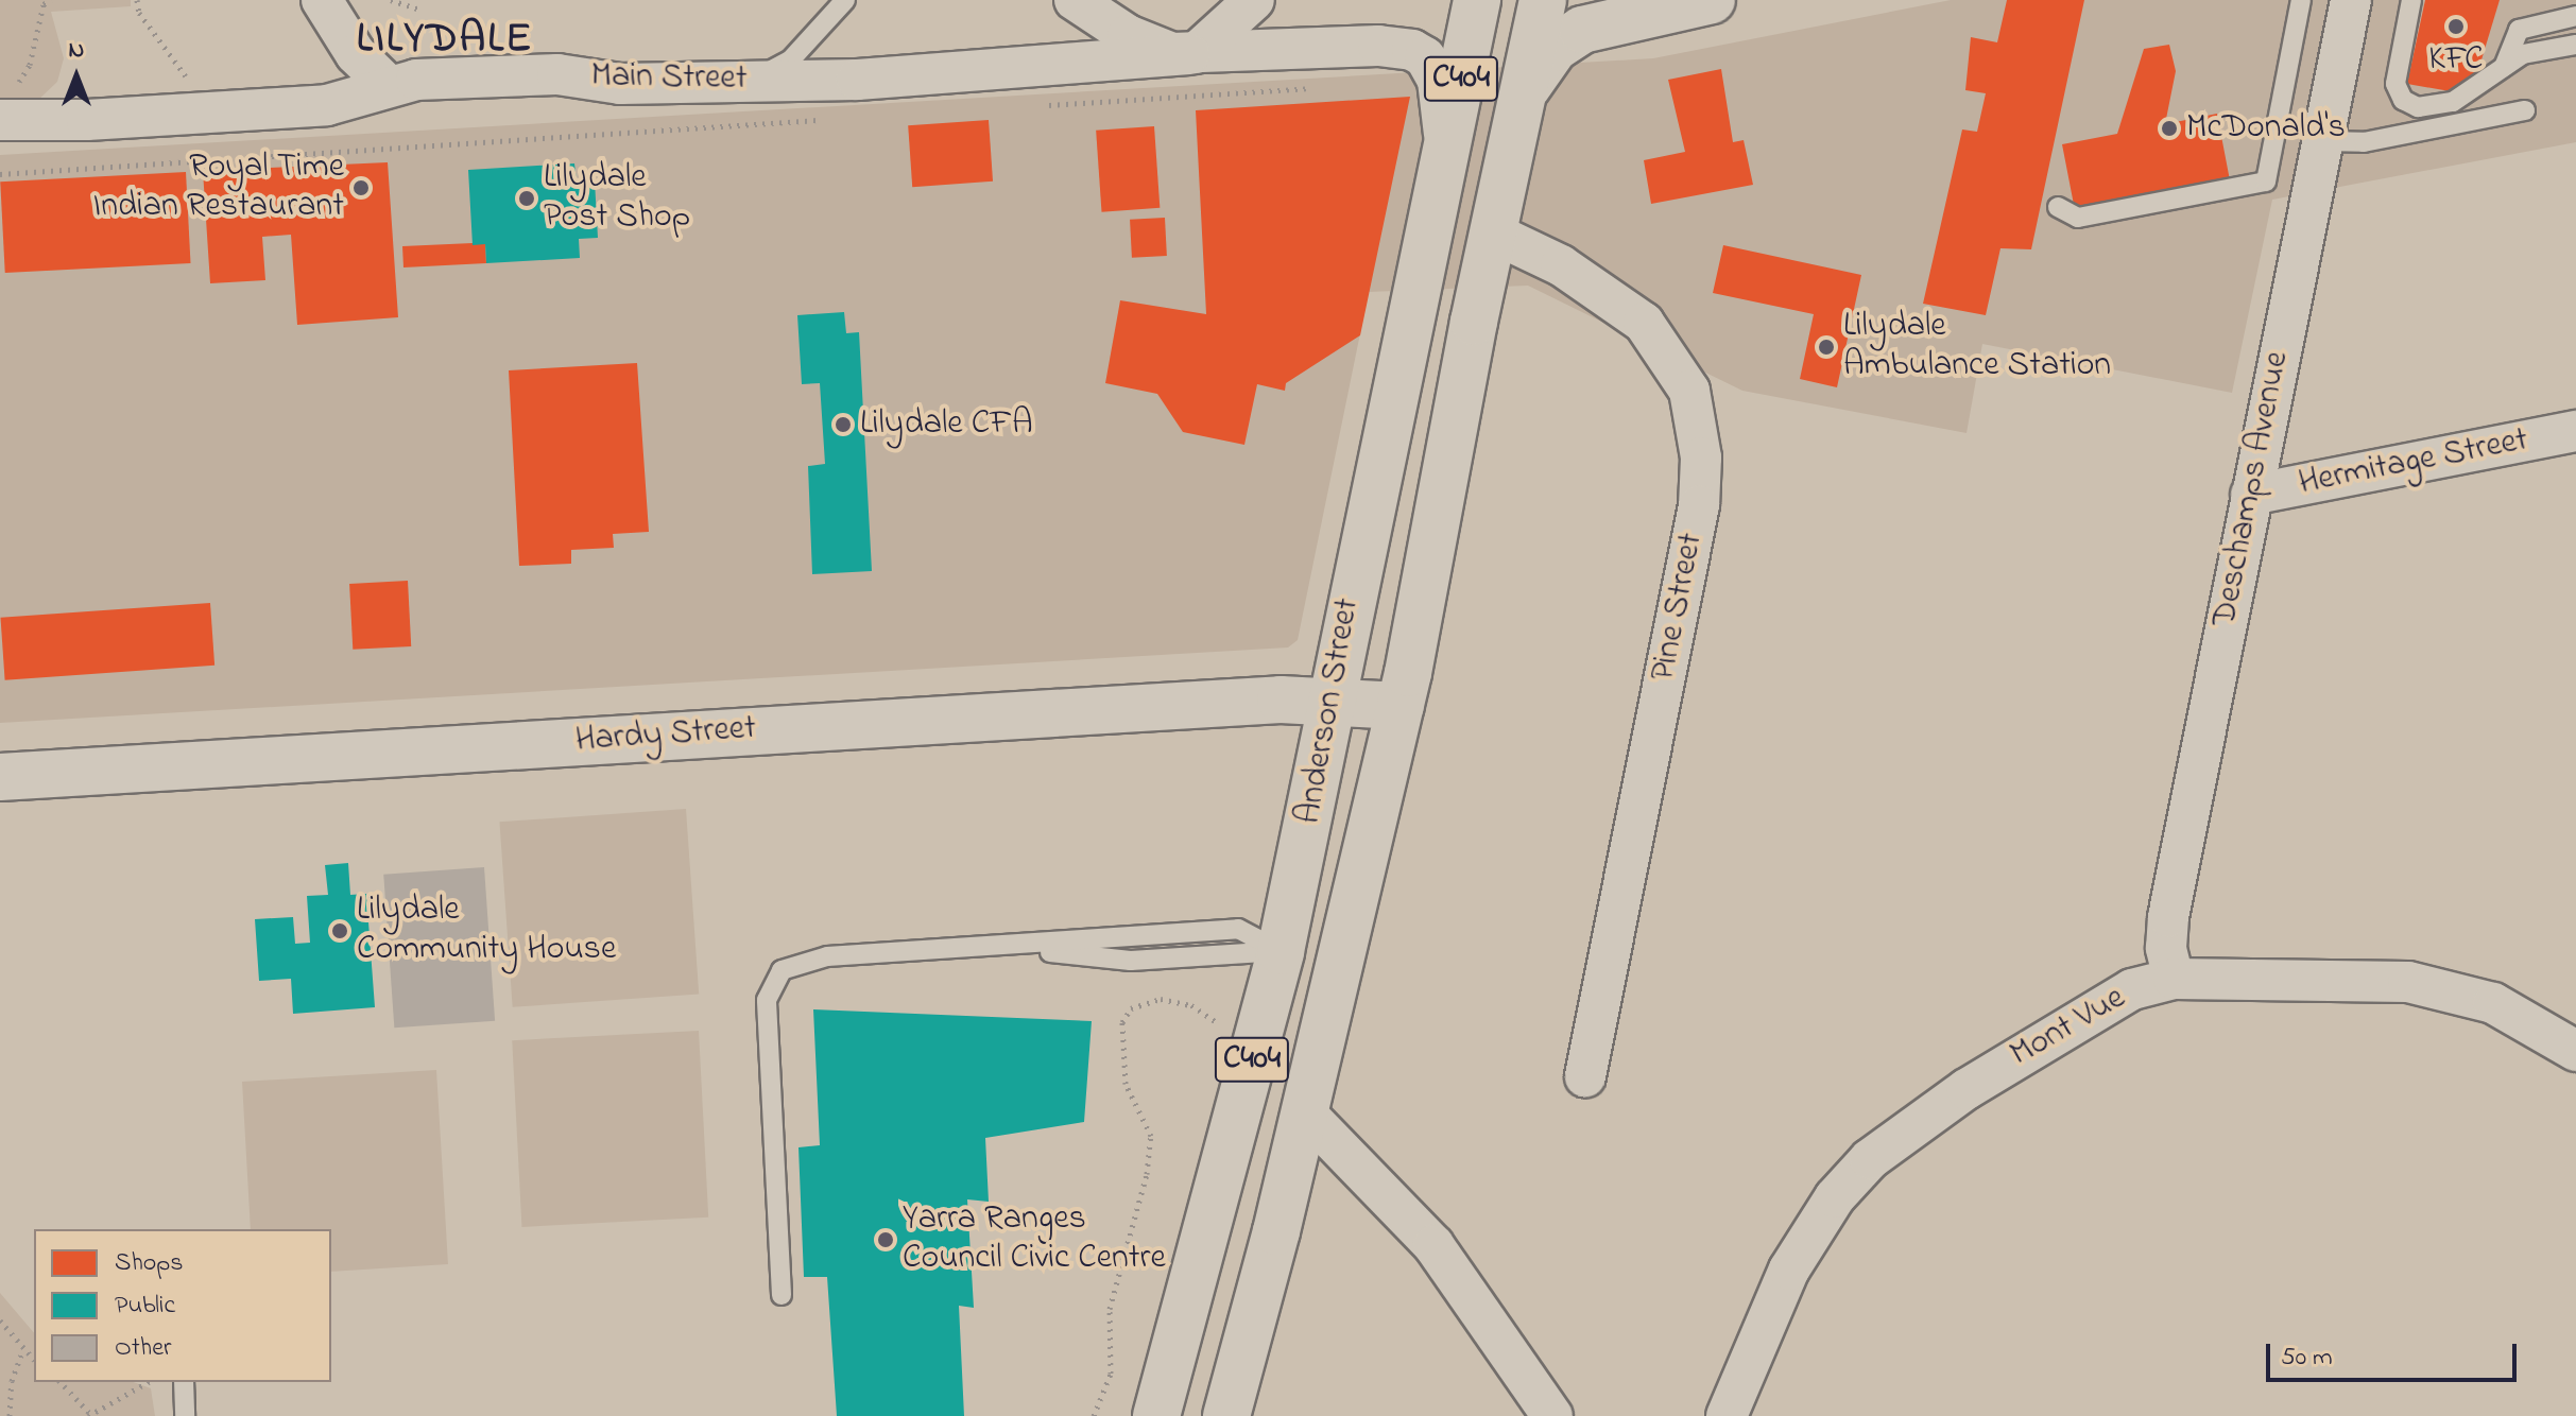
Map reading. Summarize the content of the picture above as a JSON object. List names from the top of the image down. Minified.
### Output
{"streets":{"main road":["C404","Anderson Street","Hardy Street"],"street":["Main Street","Hermitage Street","Deschamps Avenue","Pine Street","Mont Vue"]},"crossings":[["Main Street","Anderson Street"],["Hermitage Street","Deschamps Avenue"],["Deschamps Avenue","Mont Vue"],["Pine Street","Anderson Street"],["Anderson Street","Hardy Street"]],"districts":["LILYDALE"],"places":["KFC","McDonald's","Royal Time Indian Restaurant","Lilydale Post Shop","Lilydale Ambulance Station","Lilydale CFA","Lilydale Community House","Yarra Ranges Council Civic Centre"],"legend":["Shops","Public","Other"],"scale_bar":"50 m","north":"top"}
